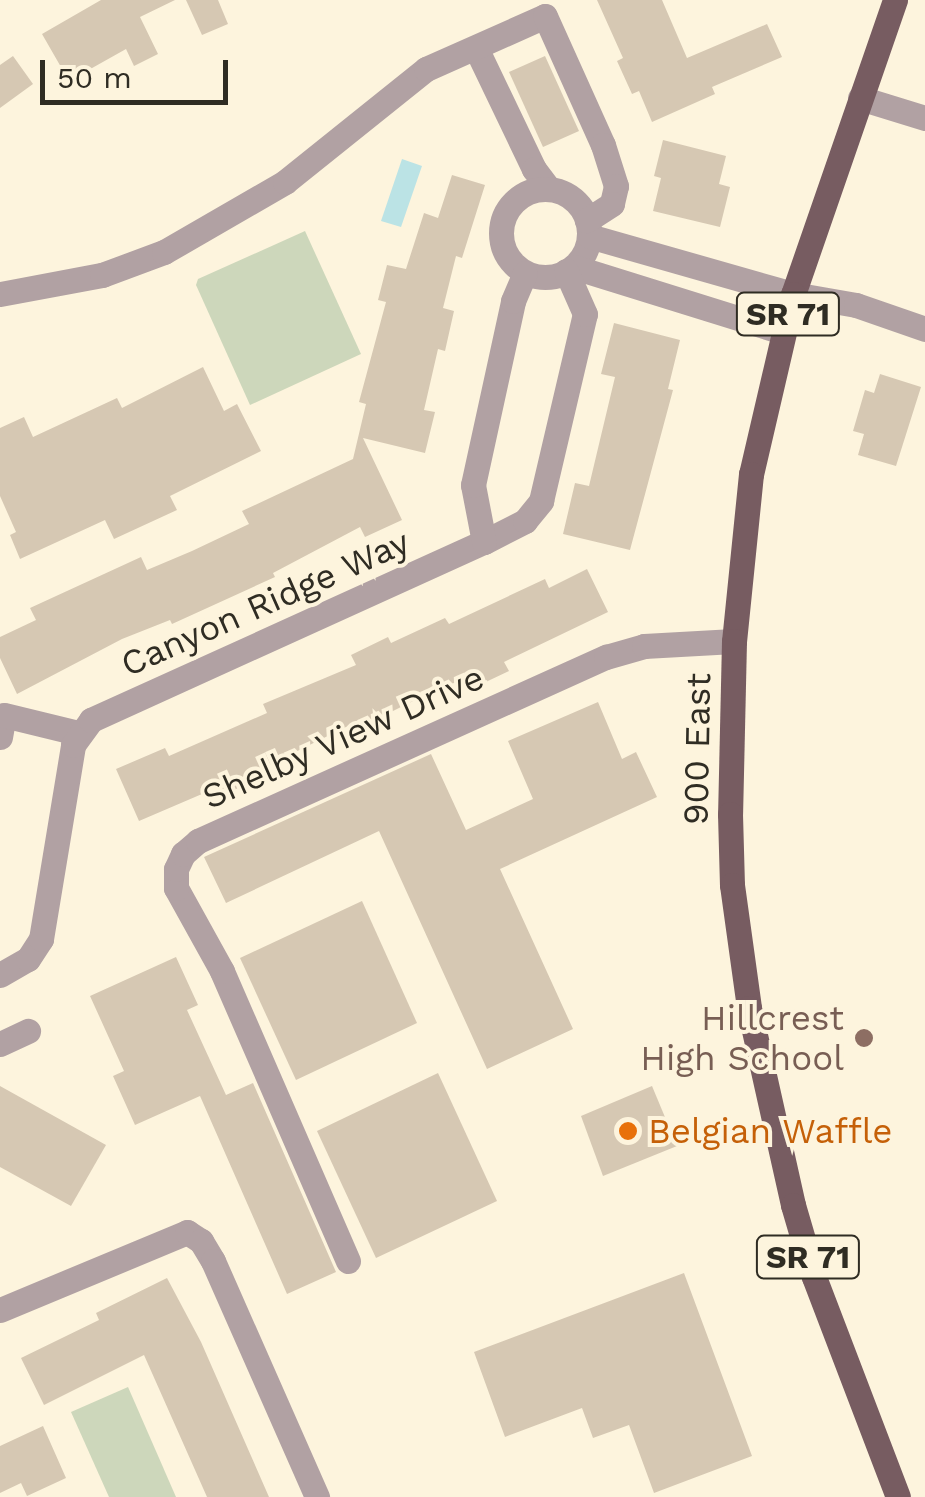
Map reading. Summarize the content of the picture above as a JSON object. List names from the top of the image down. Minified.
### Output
{"streets":{"main road":["SR 71","900 East"],"street":["Canyon Ridge Way","Shelby View Drive"]},"crossings":[["Shelby View Drive","900 East"]],"places":["Hillcrest High School","Belgian Waffle"],"scale_bar":"50 m"}
